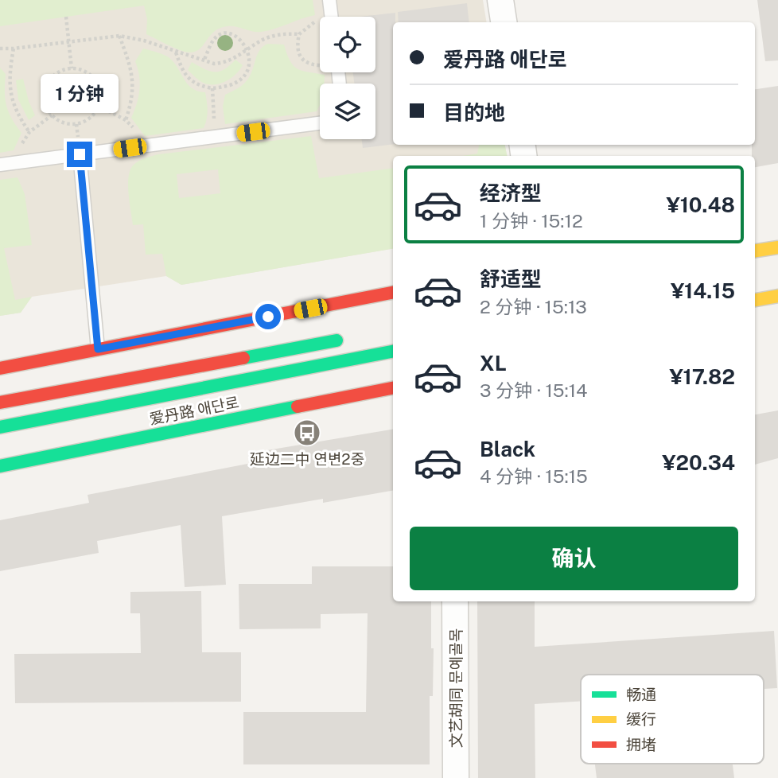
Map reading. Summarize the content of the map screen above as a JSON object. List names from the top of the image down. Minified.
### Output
{"streets":{"main road":["爱丹路 애단로"],"street":["文艺胡同 문예골목"]},"places":{"bus stop":["延边二中 연변2중"]},"legend":["畅通","缓行","拥堵"],"page":{"banner":["爱丹路 애단로","目的地"],"bubble":"1 分钟","list":[{"name":"经济型","note":"1 分钟 · 15:12","value":"¥10.48"},{"name":"舒适型","note":"2 分钟 · 15:13","value":"¥14.15"},{"name":"XL","note":"3 分钟 · 15:14","value":"¥17.82"},{"name":"Black","note":"4 分钟 · 15:15","value":"¥20.34"}],"buttons":"确认"}}
